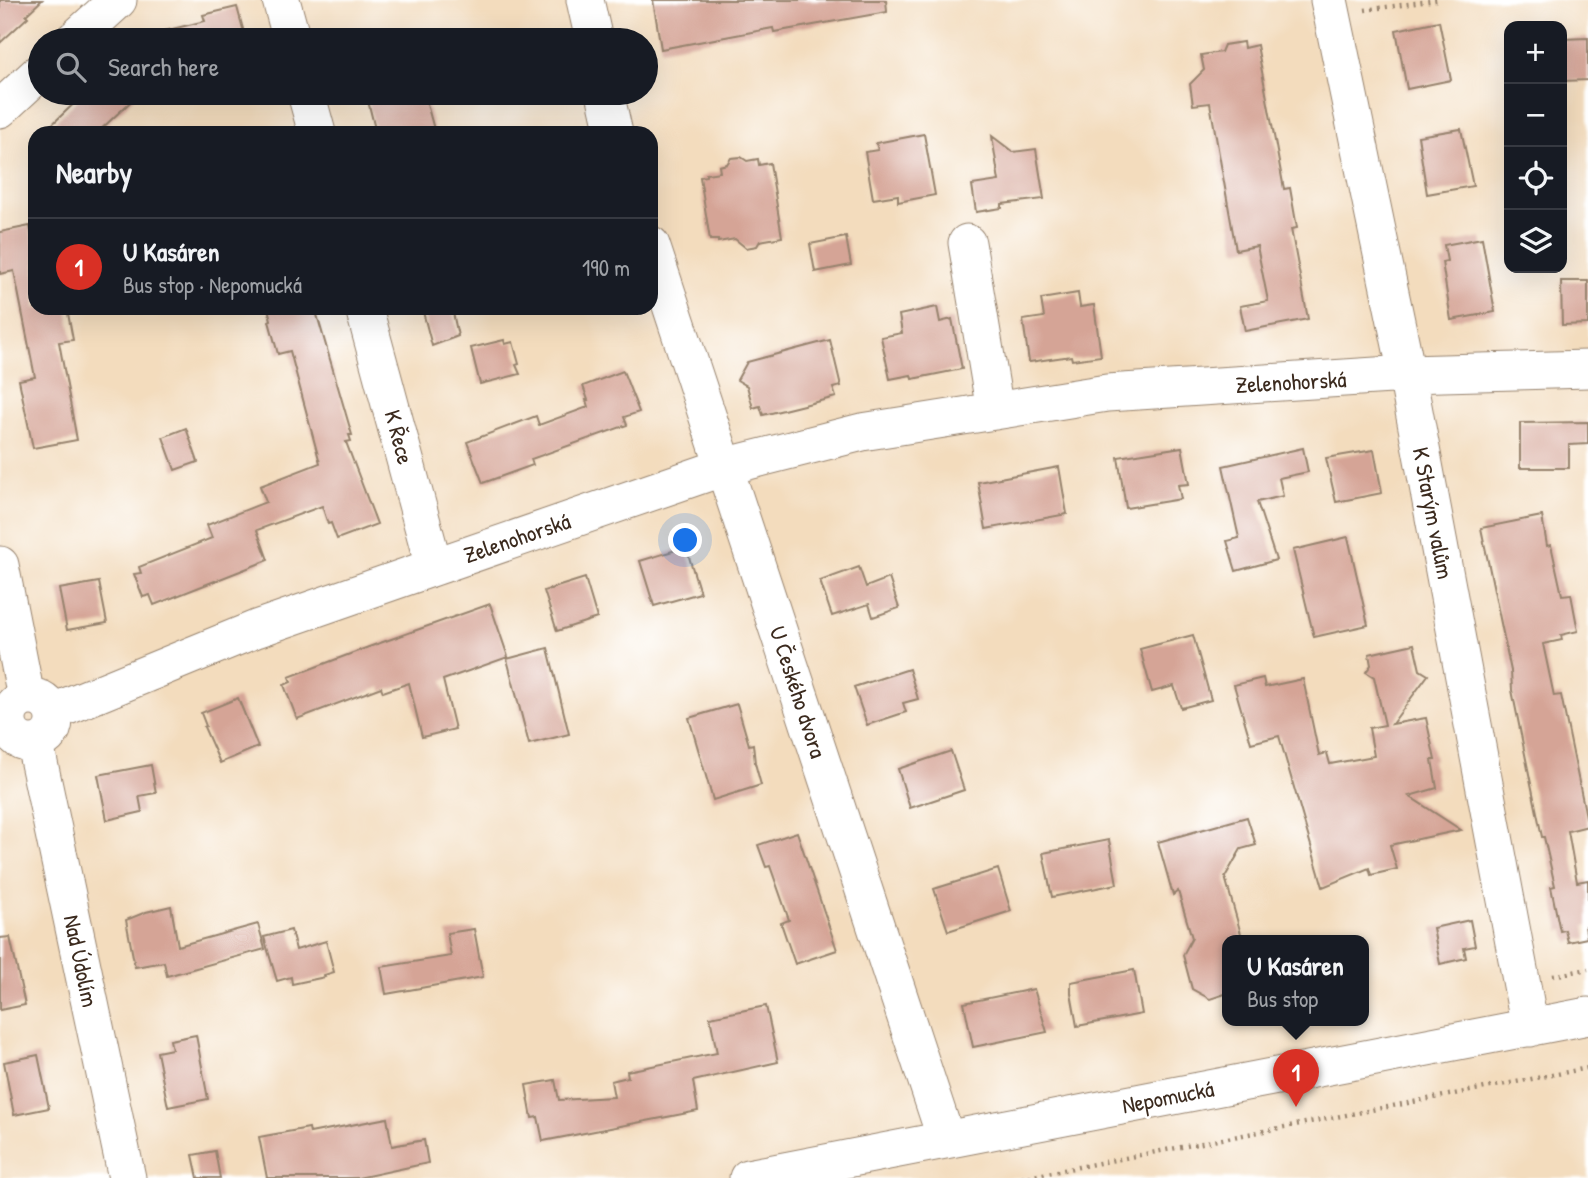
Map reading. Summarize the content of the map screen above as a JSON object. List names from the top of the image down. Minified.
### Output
{"streets":{"street":["Zelenohorská","K Řece","K Starým valům","U Českého dvora","Nad Údolím","Nepomucká"]},"crossings":[["Zelenohorská","K Řece"],["Zelenohorská","K Starým valům"],["Zelenohorská","U Českého dvora"],["K Starým valům","Nepomucká"],["U Českého dvora","Nepomucká"]],"page":{"map_buttons":["+","−"],"search":"Search here","heading":"Nearby","list":[{"mark":"1","name":"U Kasáren","note":"Bus stop · Nepomucká","value":"190 m"}],"popup":["U Kasáren","Bus stop"],"pins":"1"}}
